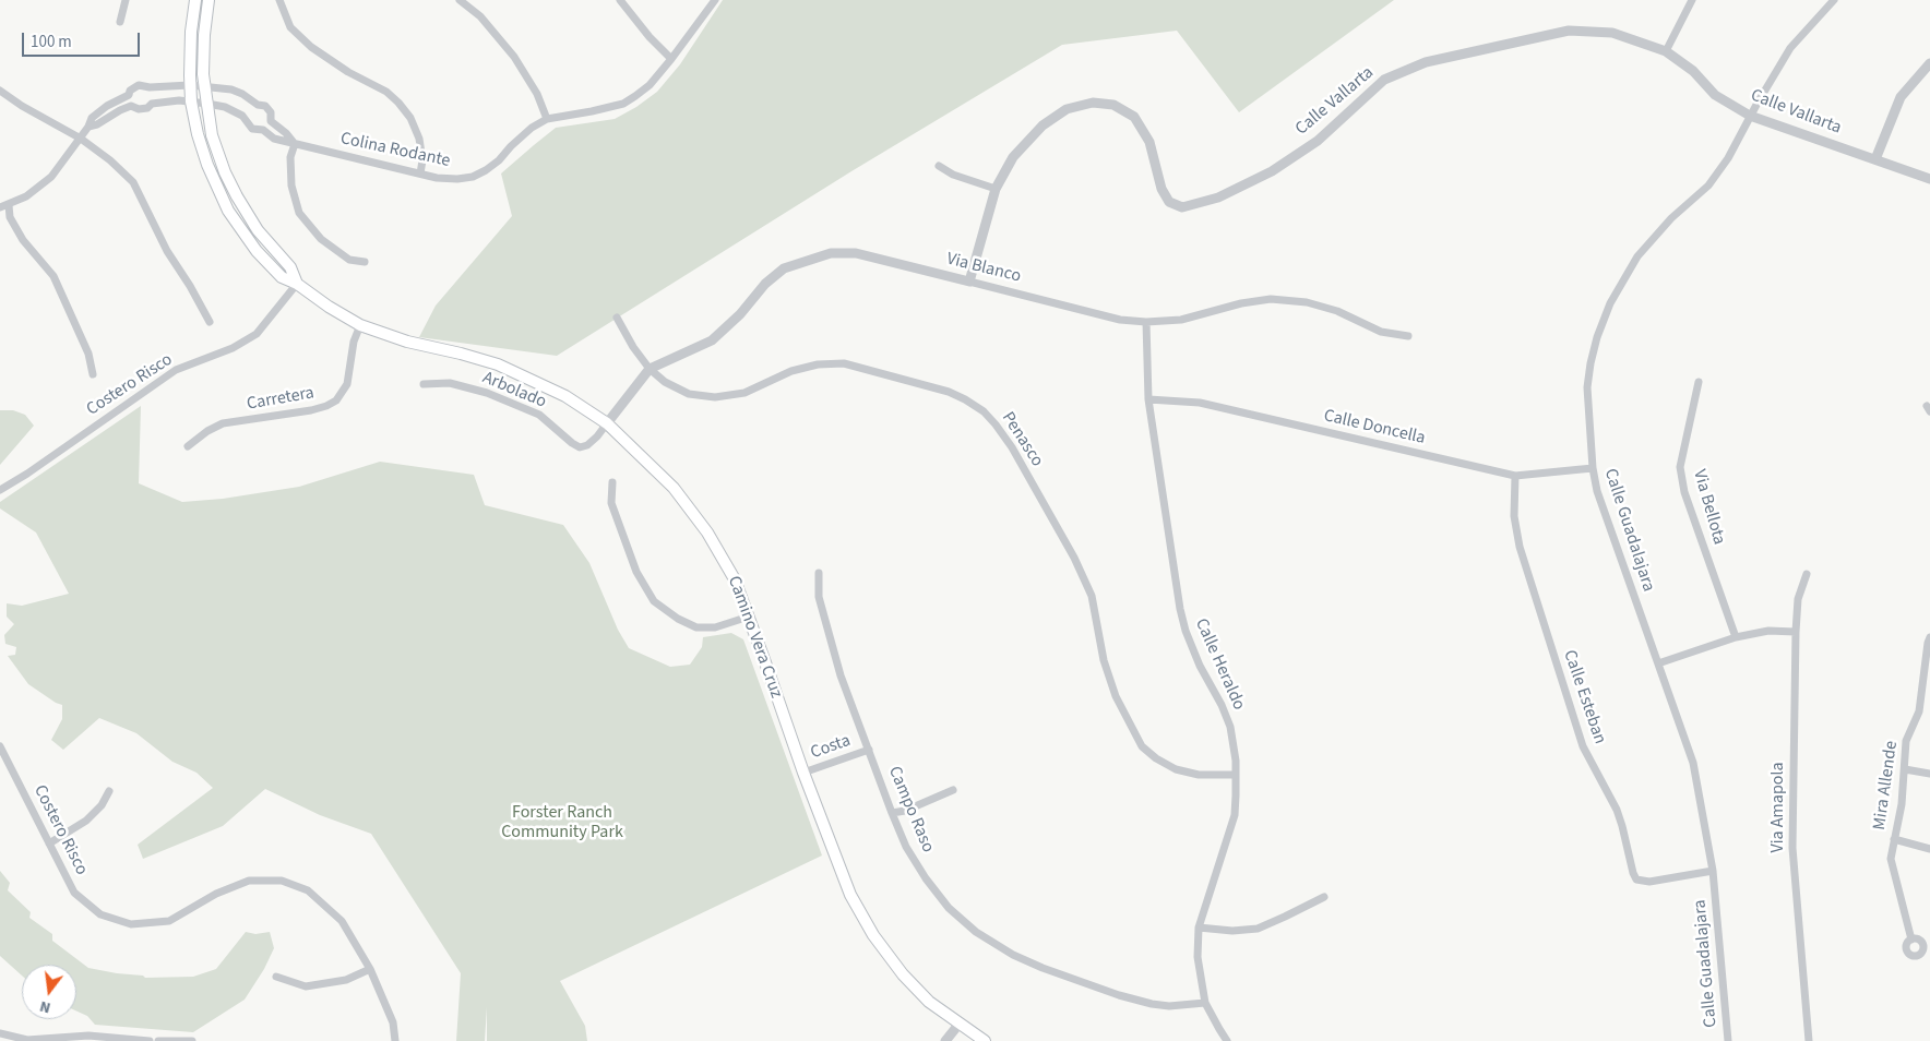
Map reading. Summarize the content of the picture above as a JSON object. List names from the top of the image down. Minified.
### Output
{"streets":{"main road":["Camino Vera Cruz"],"street":["Calle Vallarta","Colina Rodante","Via Blanco","Costero Risco","Arbolado","Carretera","Calle Doncella","Penasco","Via Bellota","Calle Guadalajara","Calle Heraldo","Calle Esteban","Costa","Mira Allende","Via Amapola","Campo Raso"]},"crossings":[["Calle Vallarta","Via Blanco"],["Calle Vallarta","Calle Guadalajara"],["Colina Rodante","Camino Vera Cruz"],["Via Blanco","Arbolado"],["Via Blanco","Penasco"],["Via Blanco","Camino Vera Cruz"],["Via Blanco","Calle Heraldo"],["Costero Risco","Camino Vera Cruz"],["Arbolado","Camino Vera Cruz"],["Carretera","Camino Vera Cruz"],["Calle Doncella","Calle Guadalajara"],["Calle Doncella","Calle Heraldo"],["Calle Doncella","Calle Esteban"],["Penasco","Calle Heraldo"],["Calle Guadalajara","Calle Esteban"],["Camino Vera Cruz","Costa"],["Calle Heraldo","Campo Raso"],["Costa","Campo Raso"]],"parks":["Forster Ranch Community Park"],"scale_bar":"100 m","north":"bottom"}
